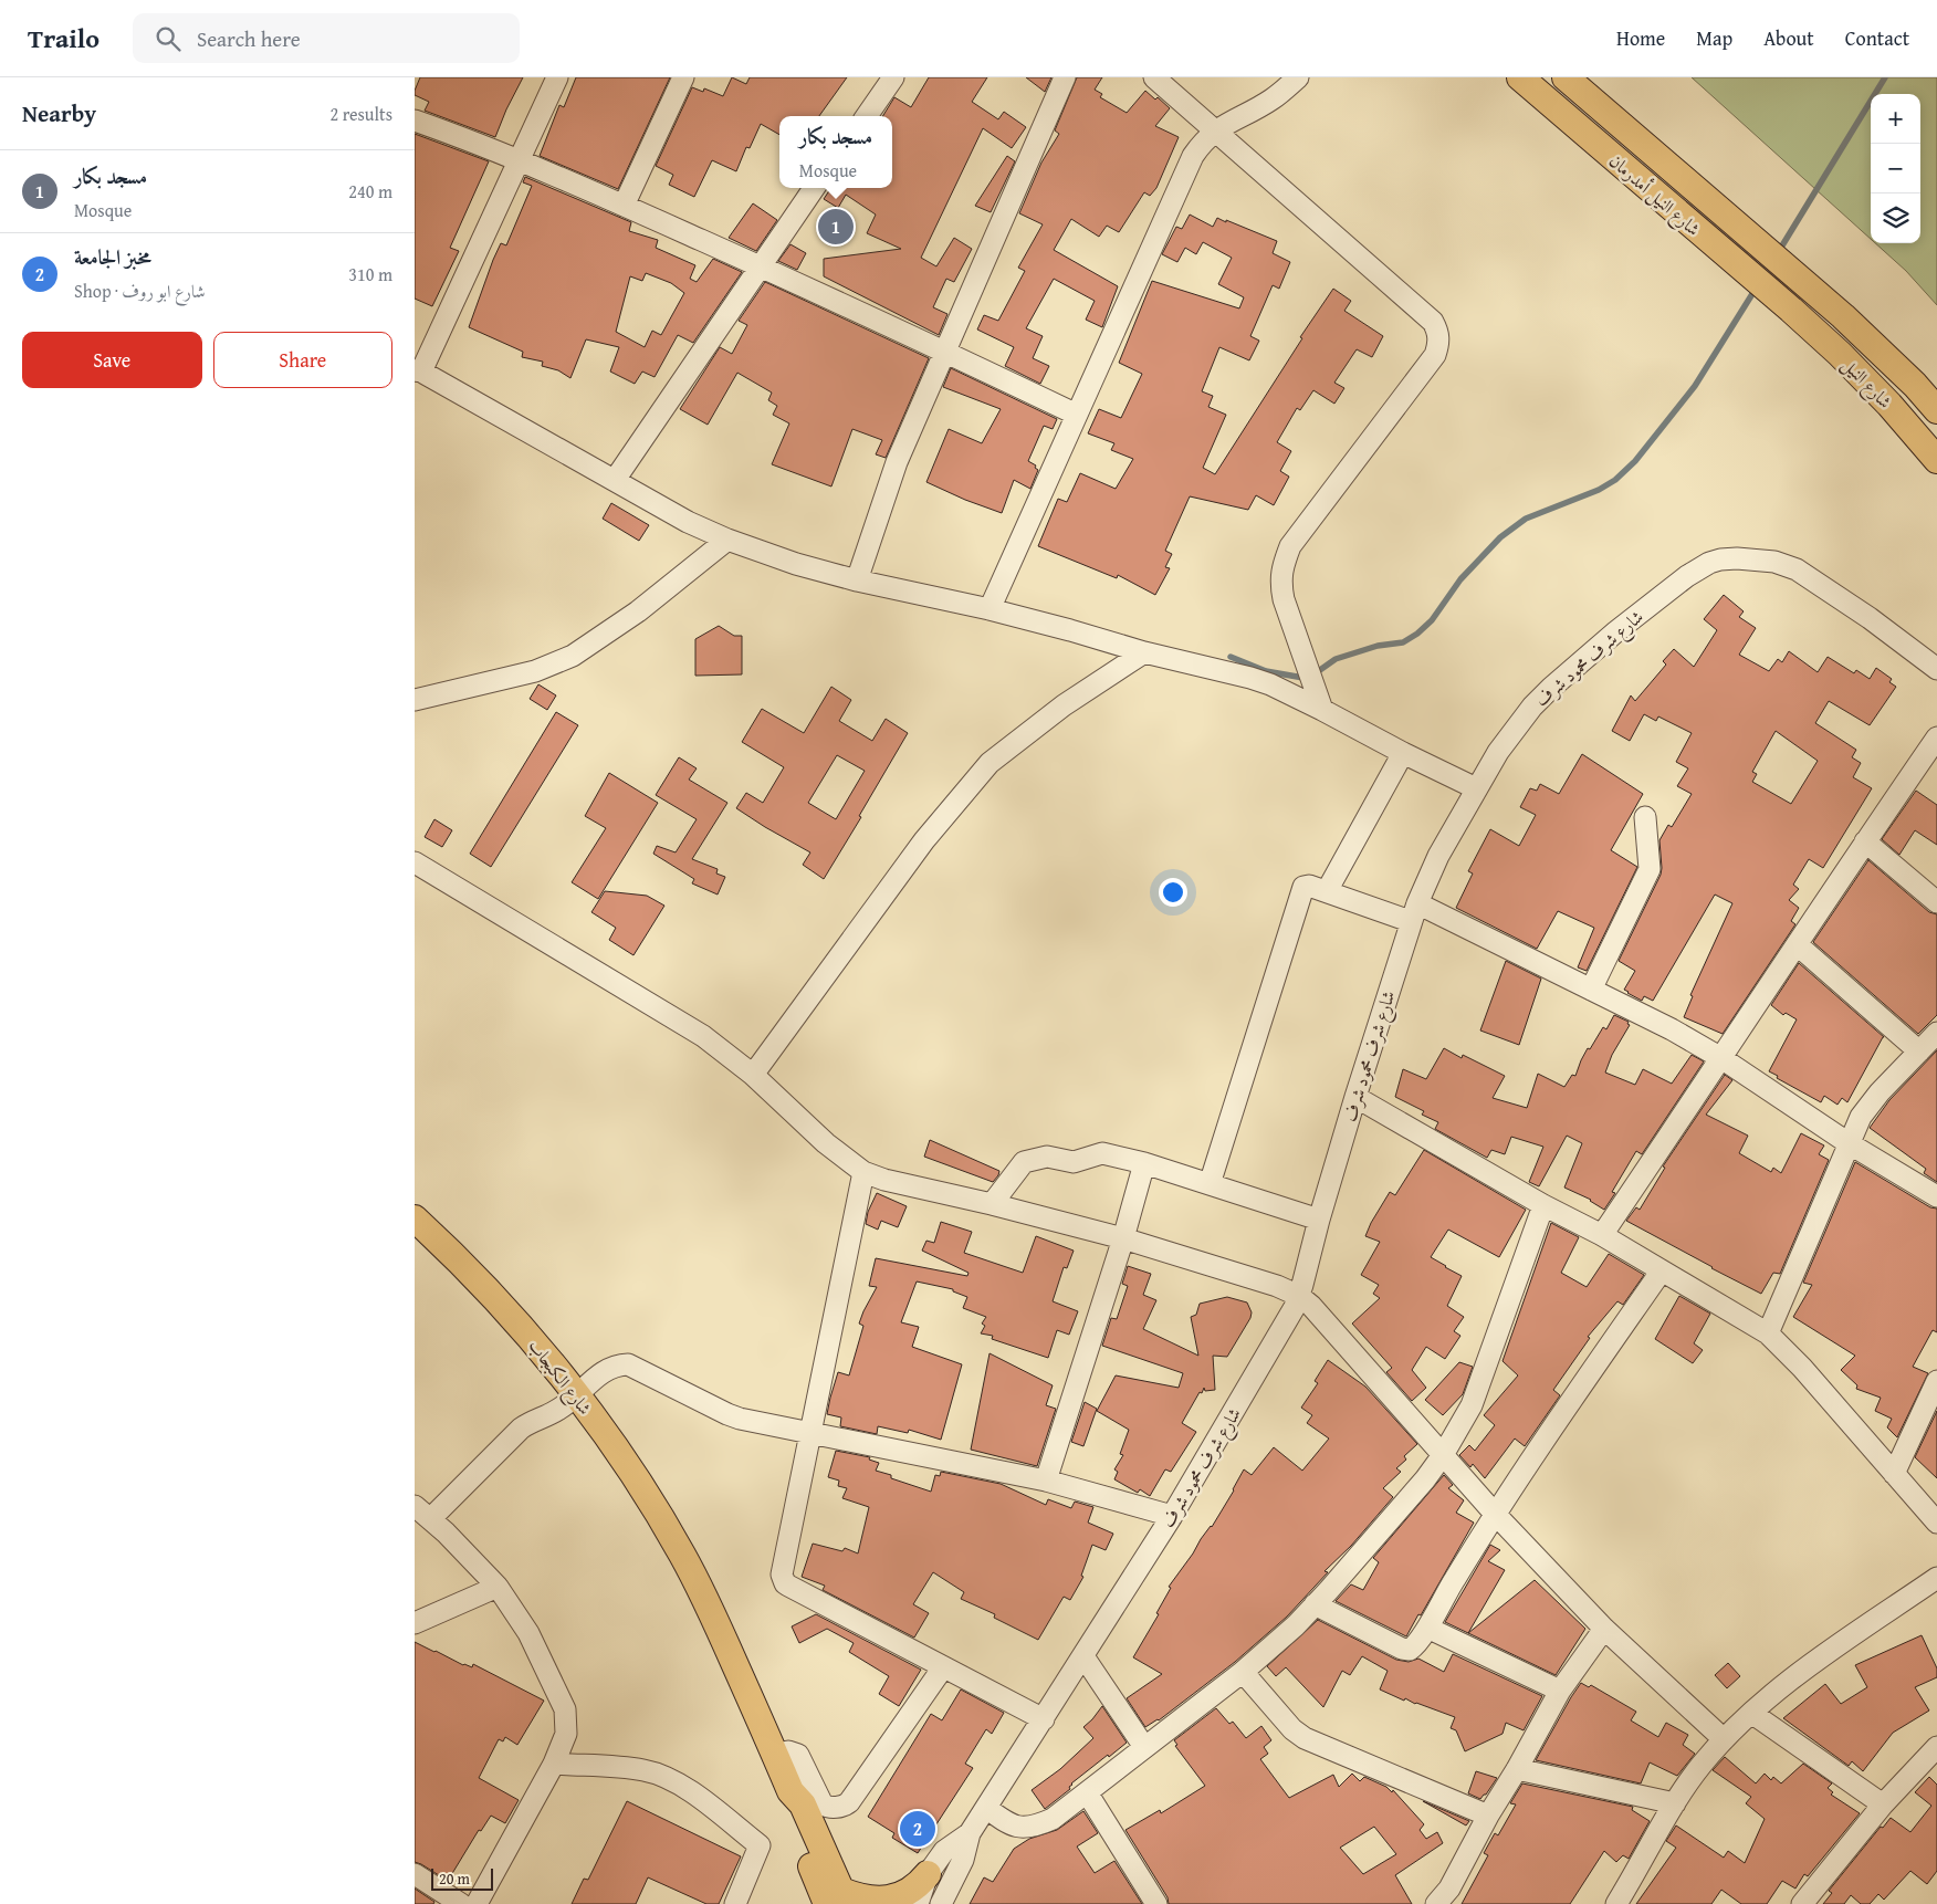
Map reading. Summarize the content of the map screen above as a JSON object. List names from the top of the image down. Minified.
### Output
{"streets":{"main road":["شارع النيل أمدرمان","شارع النيل","شارع الكبجاب"],"street":["شارع شرف محمود شرف"]},"crossings":[["شارع النيل أمدرمان","شارع النيل"]],"scale_bar":"20 m","page":{"header":"Trailo","search":"Search here","nav":["Home","Map","About","Contact"],"heading":["Nearby","2 results"],"map_buttons":["+","−"],"popup":["مسجد بكار","Mosque"],"list":[{"mark":"1","name":"مسجد بكار","note":"Mosque","value":"240 m"},{"mark":"2","name":"مخبز الجامعة","note":"Shop · شارع ابو روف","value":"310 m"}],"pins":["1","2"],"buttons":["Save","Share"],"scale":"20 m"}}
